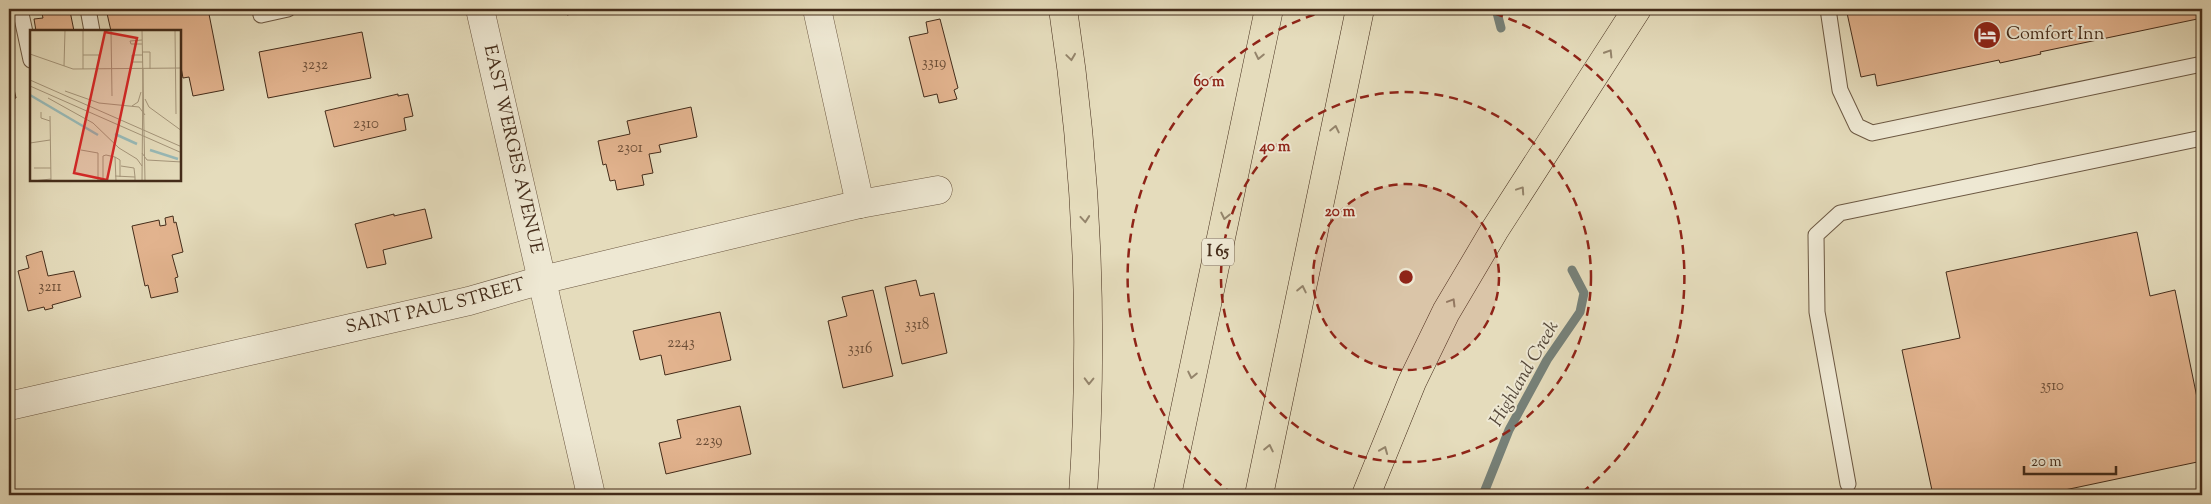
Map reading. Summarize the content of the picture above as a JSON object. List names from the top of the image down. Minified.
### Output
{"streets":{"highway":["I 65"],"street":["EAST WERGES AVENUE","SAINT PAUL STREET"]},"crossings":[["EAST WERGES AVENUE","SAINT PAUL STREET"]],"water":["Highland Creek"],"places":{"hotel":["Comfort Inn"]},"house_numbers":["3319","3232","2310","2301","3211","3318","2243","3316","3510","2239"],"scale_bar":"20 m","rings":["60 m","40 m","20 m"]}
